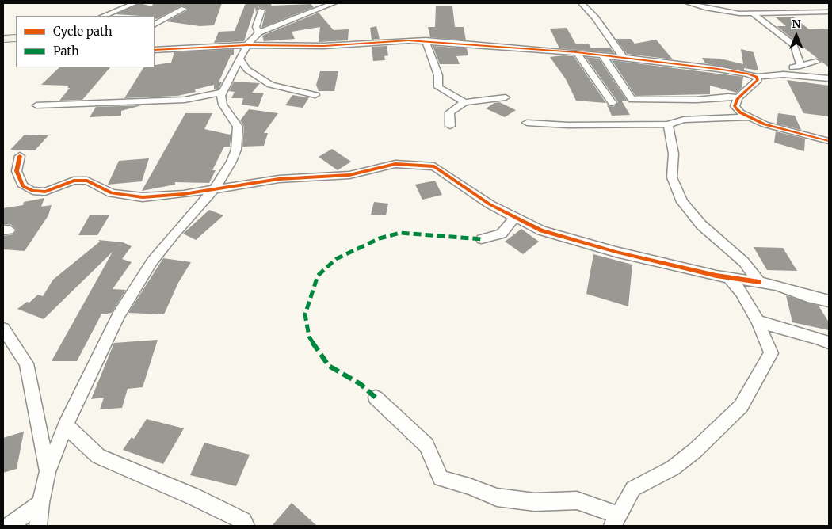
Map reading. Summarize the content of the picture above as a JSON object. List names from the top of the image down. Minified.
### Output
{"legend":["Cycle path","Path"],"north":"top"}
